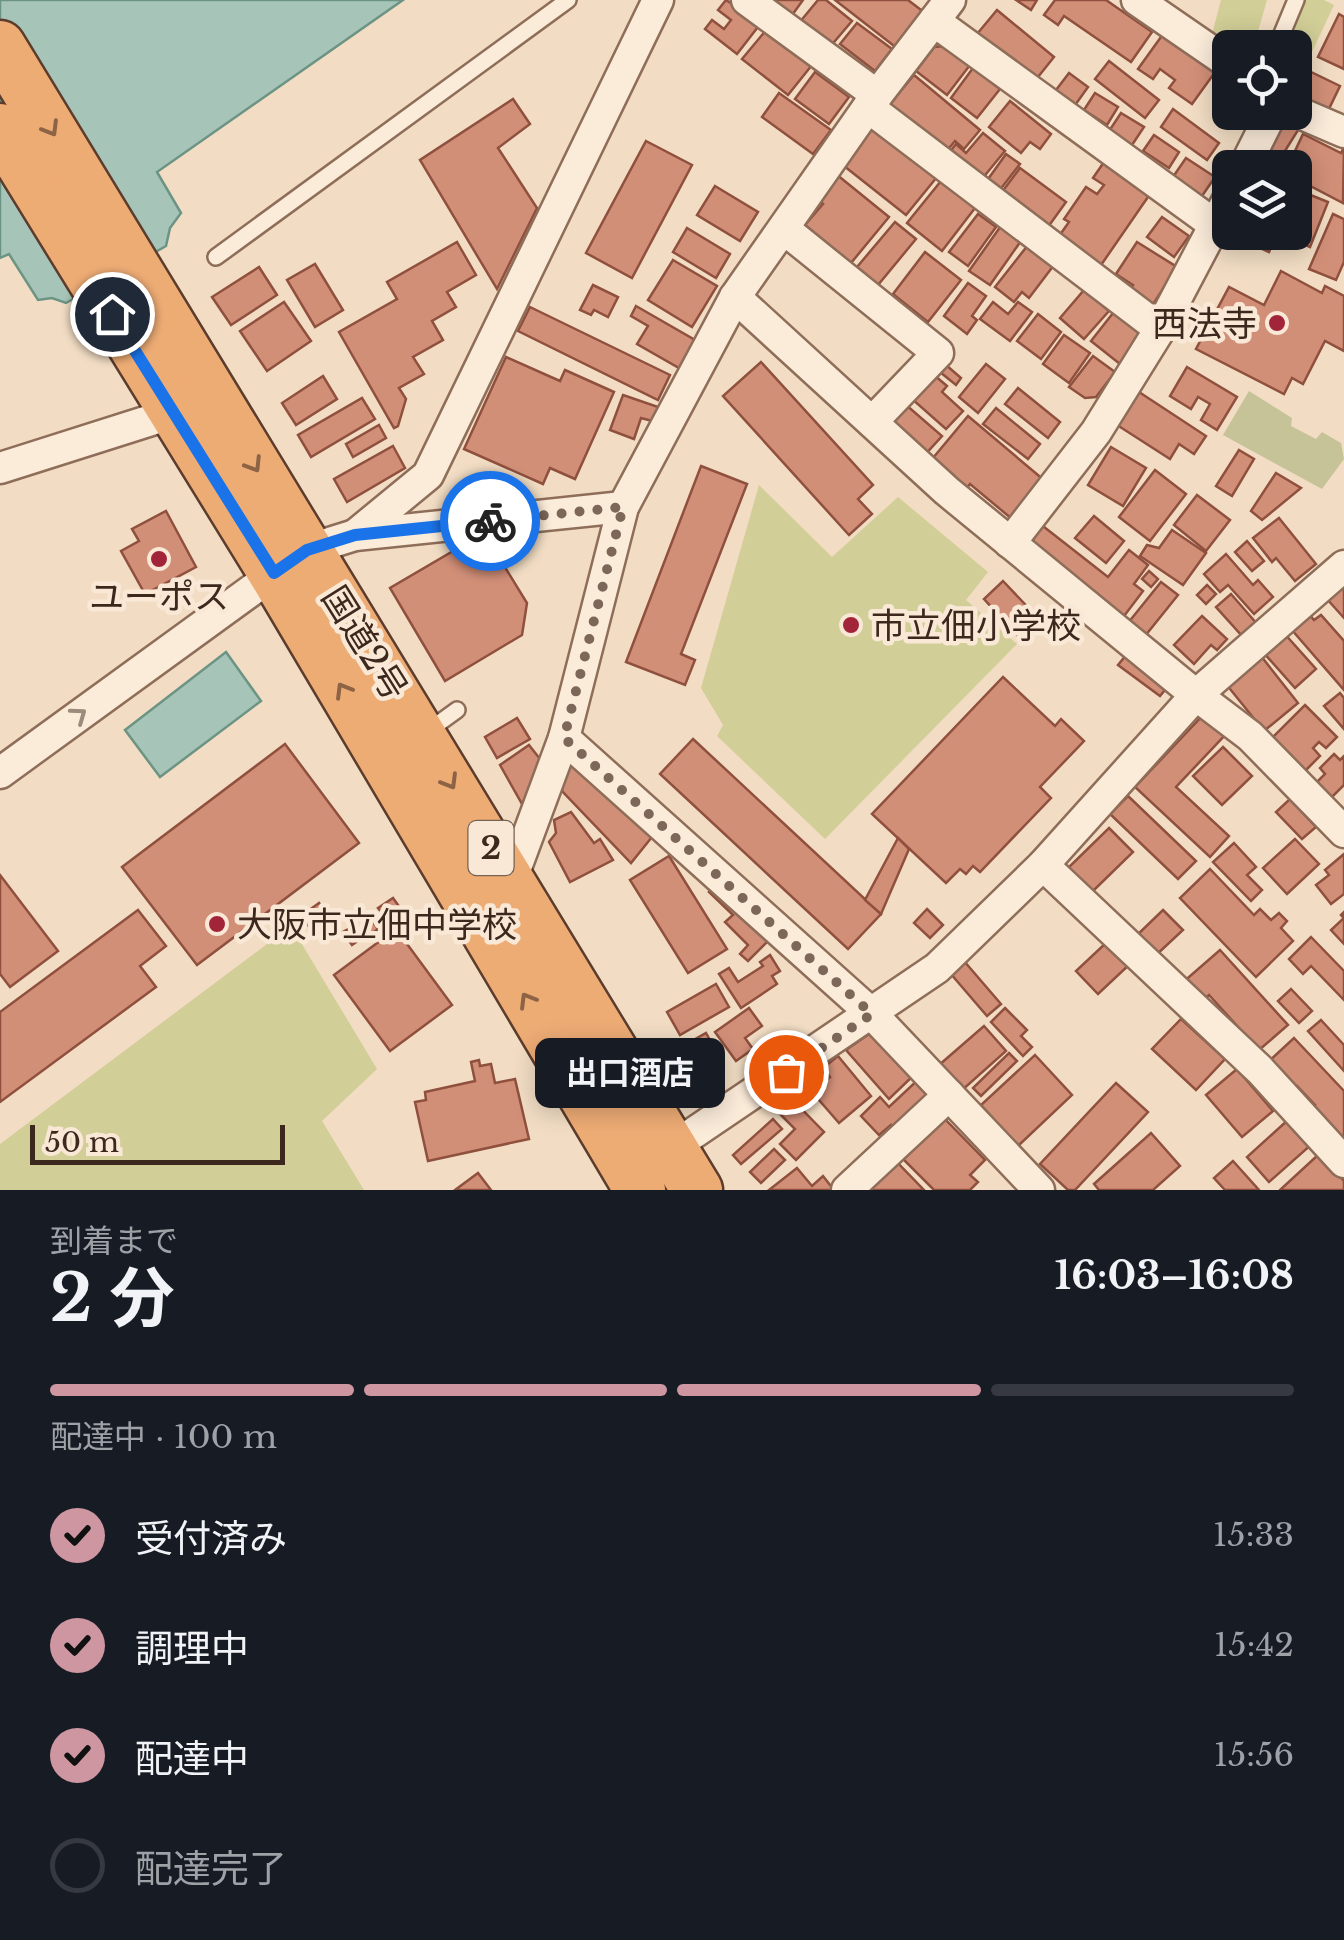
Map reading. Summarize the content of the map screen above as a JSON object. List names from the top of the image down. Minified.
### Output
{"streets":{"highway":["国道2号","2"]},"places":["西法寺","ユーポス","市立佃小学校","大阪市立佃中学校","出口酒店"],"scale_bar":"50 m","page":{"bubble":"出口酒店","scale":"50 m","heading":["2 分","到着まで","16:03–16:08"],"bar":"配達中 · 100 m","list":[["受付済み","15:33"],["調理中","15:42"],["配達中","15:56"],"配達完了"]}}
